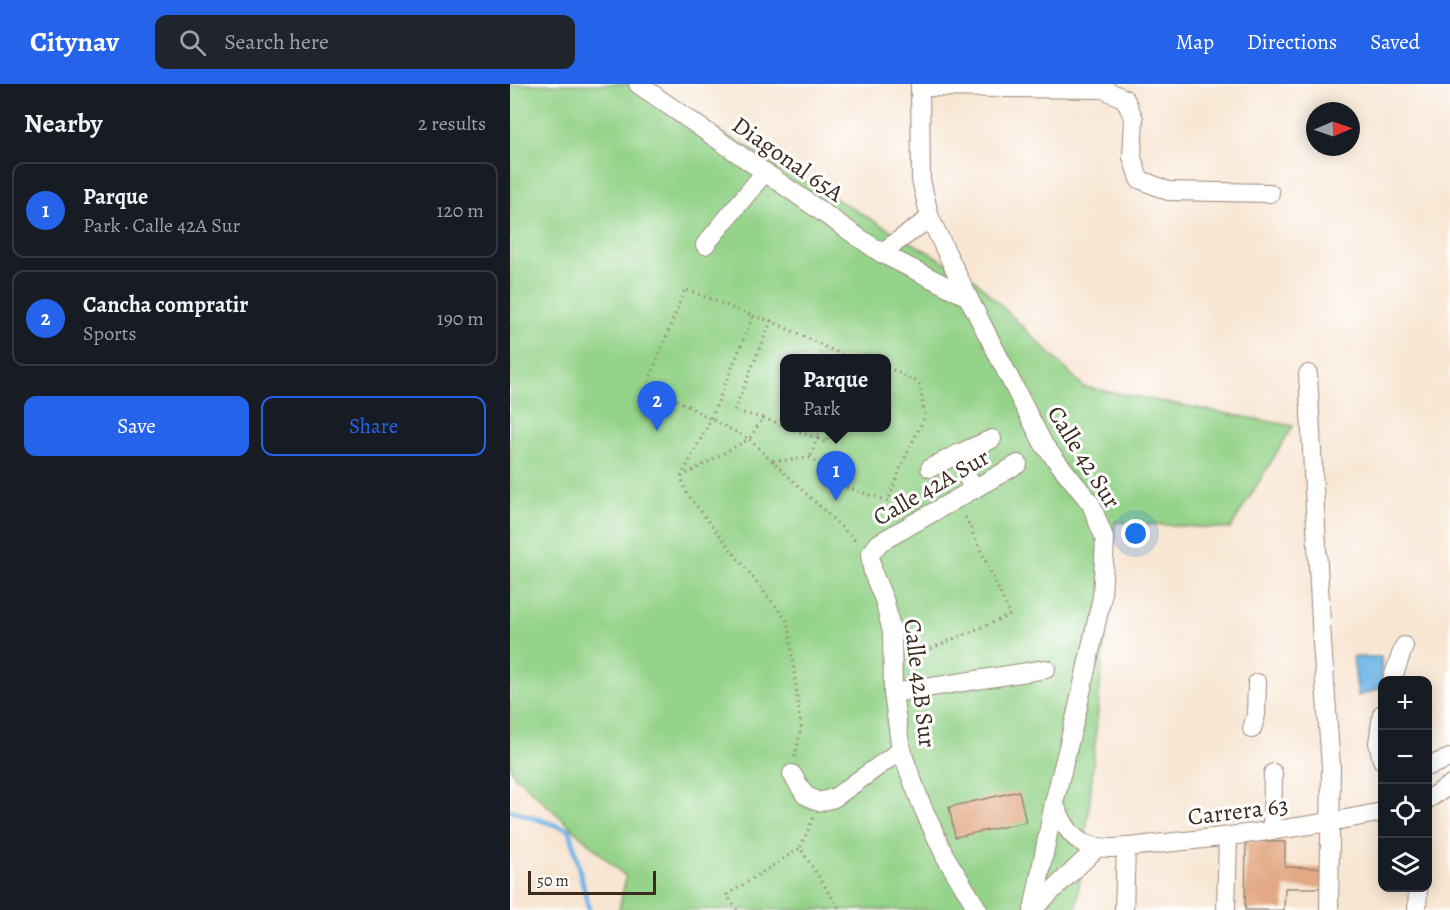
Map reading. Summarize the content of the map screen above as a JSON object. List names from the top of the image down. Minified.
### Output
{"streets":{"street":["Diagonal 65A","Calle 42 Sur","Calle 42A Sur","Calle 42B Sur","Carrera 63"]},"crossings":[["Diagonal 65A","Calle 42 Sur"],["Calle 42 Sur","Carrera 63"],["Calle 42A Sur","Calle 42B Sur"]],"scale_bar":"50 m","north":"right","page":{"header":"Citynav","search":"Search here","nav":["Map","Directions","Saved"],"heading":["Nearby","2 results"],"list":[{"mark":"1","name":"Parque","note":"Park · Calle 42A Sur","value":"120 m"},{"mark":"2","name":"Cancha compratir","note":"Sports","value":"190 m"}],"popup":["Parque","Park"],"buttons":["Save","Share"],"pins":["2","1"],"map_buttons":["+","−"],"scale":"50 m"}}
